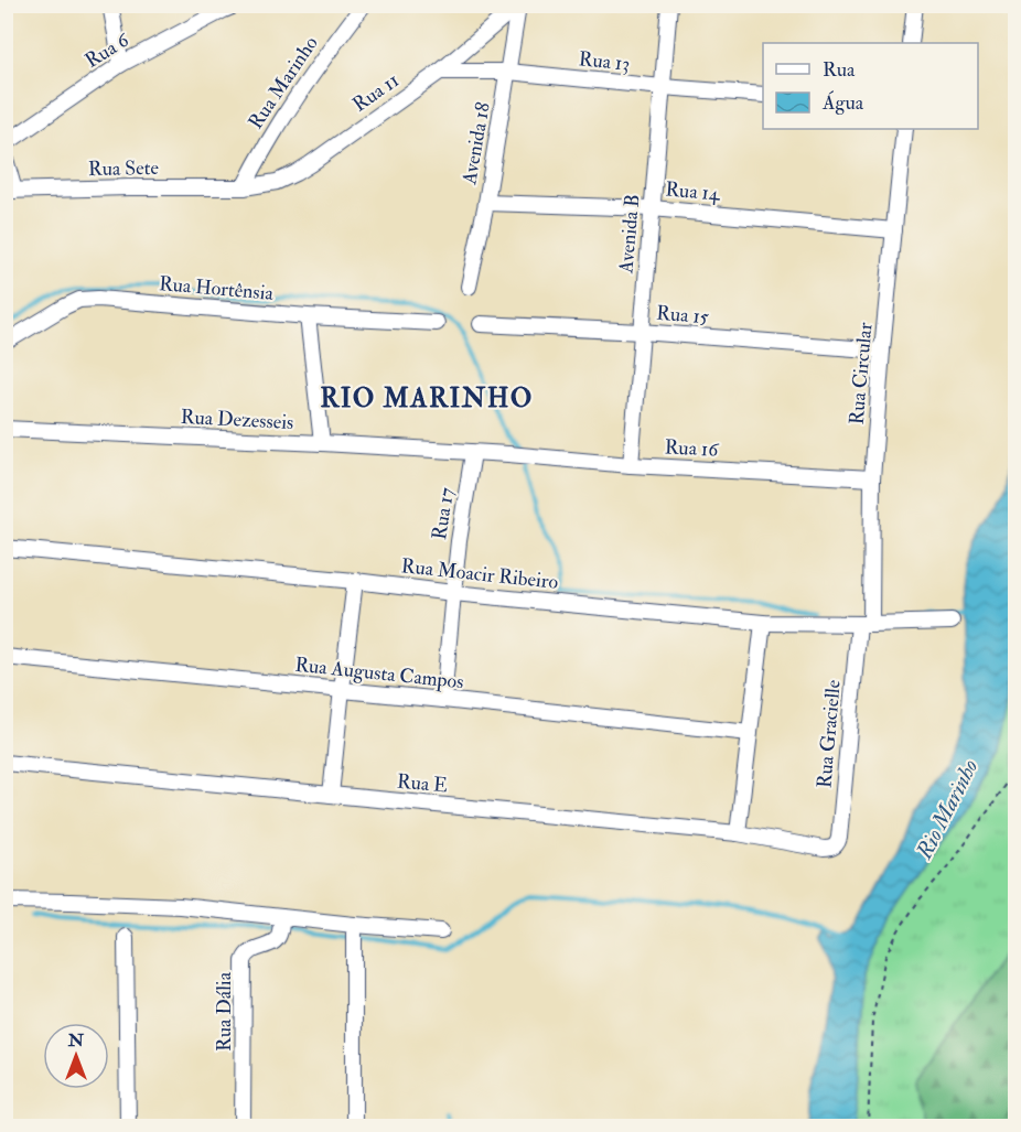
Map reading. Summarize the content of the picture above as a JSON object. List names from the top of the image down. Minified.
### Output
{"streets":{"street":["Rua 6","Rua 13","Rua Marinho","Rua 11","Avenida 18","Rua Sete","Rua 14","Avenida B","Rua Hortênsia","Rua 15","Rua Circular","Rua Dezesseis","Rua 16","Rua 17","Rua Moacir Ribeiro","Rua Augusta Campos","Rua Gracielle","Rua E","Rua Dália"]},"crossings":[["Rua 13","Rua 11"],["Rua 13","Avenida 18"],["Rua 13","Avenida B"],["Rua Marinho","Rua 11"],["Rua Marinho","Rua Sete"],["Rua 11","Avenida 18"],["Rua 11","Rua Sete"],["Avenida 18","Rua 14"],["Rua 14","Avenida B"],["Rua 14","Rua Circular"],["Avenida B","Rua 15"],["Avenida B","Rua 16"],["Rua 15","Rua Circular"],["Rua Circular","Rua 16"],["Rua Circular","Rua Moacir Ribeiro"],["Rua Circular","Rua Gracielle"],["Rua Dezesseis","Rua 16"],["Rua Dezesseis","Rua 17"],["Rua 17","Rua Moacir Ribeiro"],["Rua 17","Rua Augusta Campos"],["Rua Moacir Ribeiro","Rua Gracielle"],["Rua Gracielle","Rua E"]],"districts":["RIO MARINHO"],"water":["Rio Marinho"],"legend":["Rua","Água"],"north":"top"}
